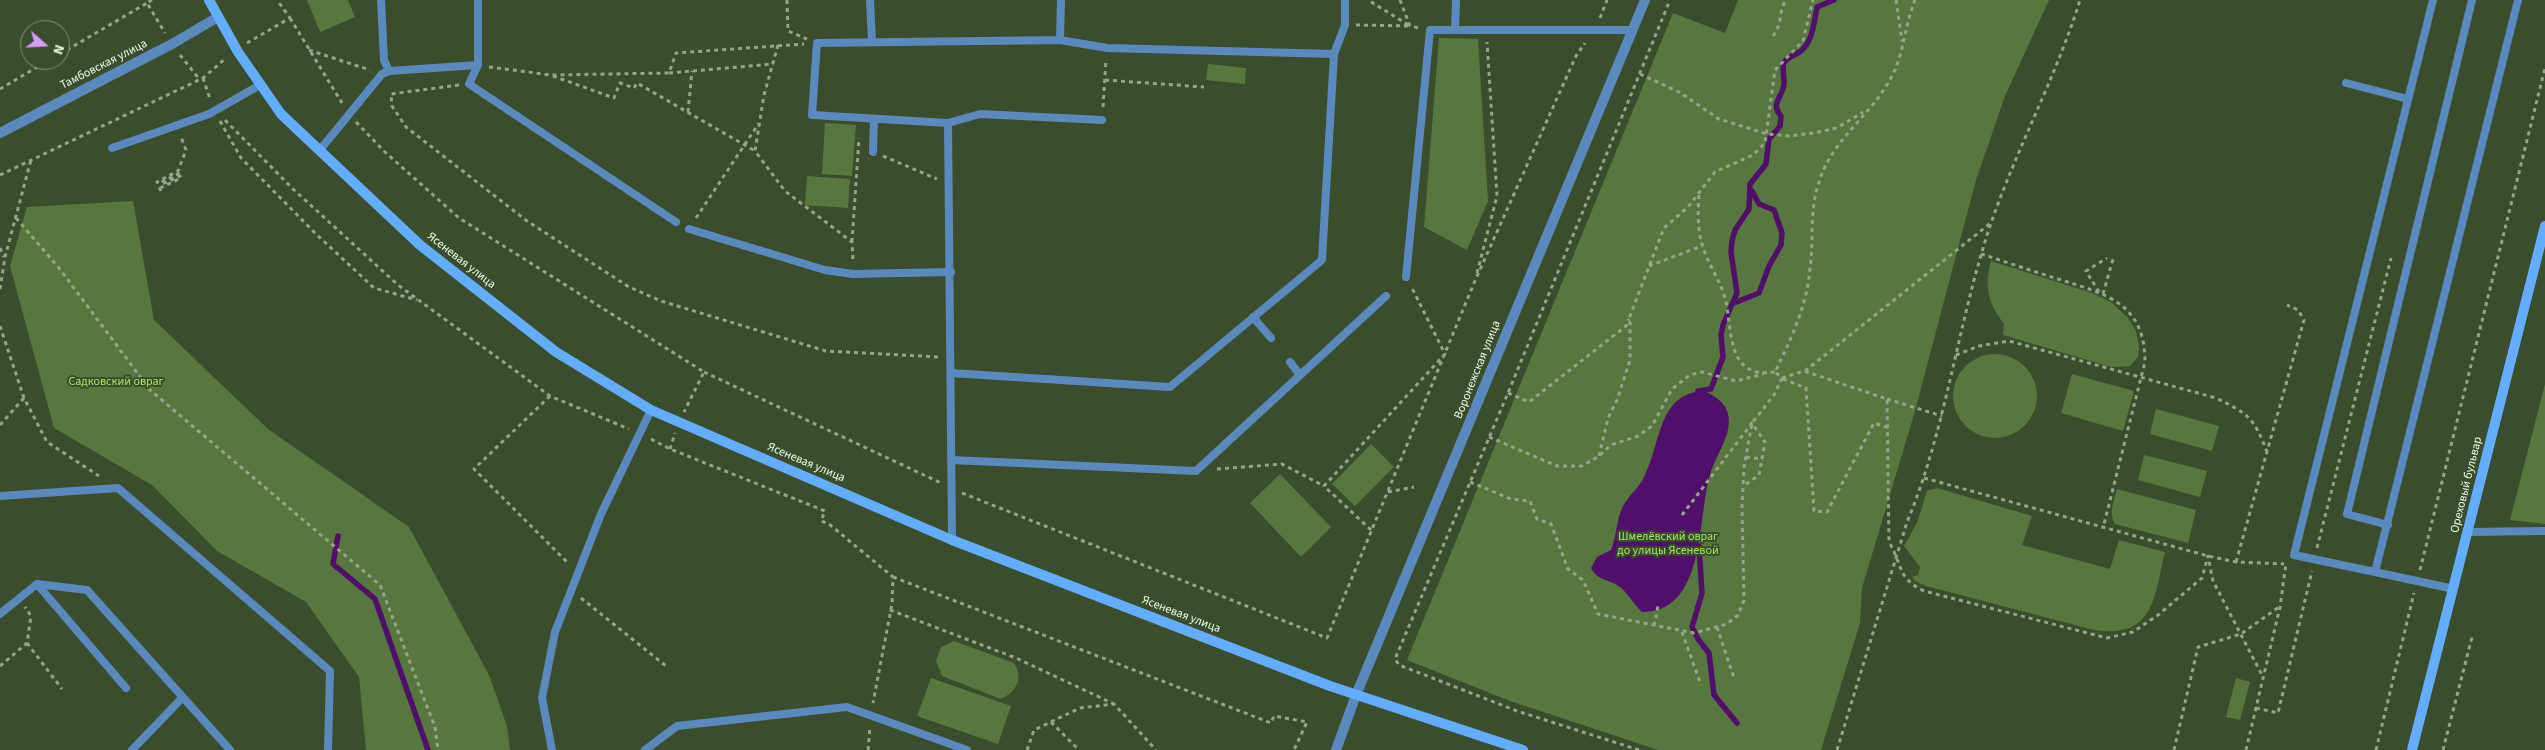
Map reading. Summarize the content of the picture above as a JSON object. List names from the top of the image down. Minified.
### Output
{"streets":{"main road":["Ясеневая улица","Ореховый бульвар"],"street":["Тамбовская улица","Воронежская улица"]},"crossings":[["Тамбовская улица","Ясеневая улица"],["Ясеневая улица","Воронежская улица"]],"parks":["Садковский овраг","Шмелёвский овраг до улицы Ясеневой"],"north":"right"}
